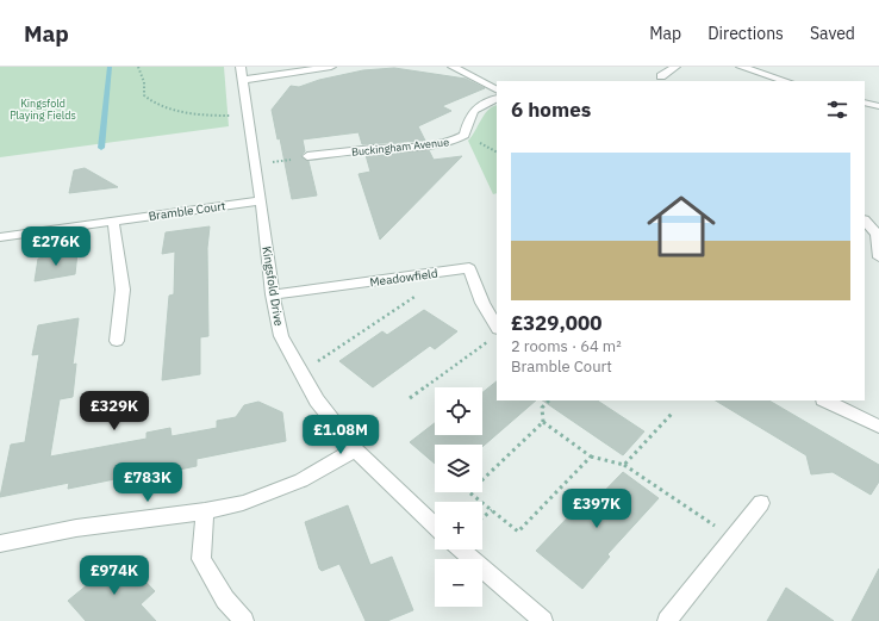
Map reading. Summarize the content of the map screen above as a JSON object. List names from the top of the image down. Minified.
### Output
{"streets":{"street":["Buckingham Avenue","Bramble Court","Meadowfield","Kingsfold Drive"]},"crossings":[["Bramble Court","Kingsfold Drive"],["Meadowfield","Kingsfold Drive"]],"parks":["Kingsfold Playing Fields"],"page":{"header":"Map","nav":["Map","Directions","Saved"],"heading":"6 homes","list":[{"name":"£329,000","note":"2 rooms · 64 m² · Bramble Court"}],"price":["£276K","£329K","£1.08M","£783K","£397K","£974K"],"map_buttons":["+","−"]}}
